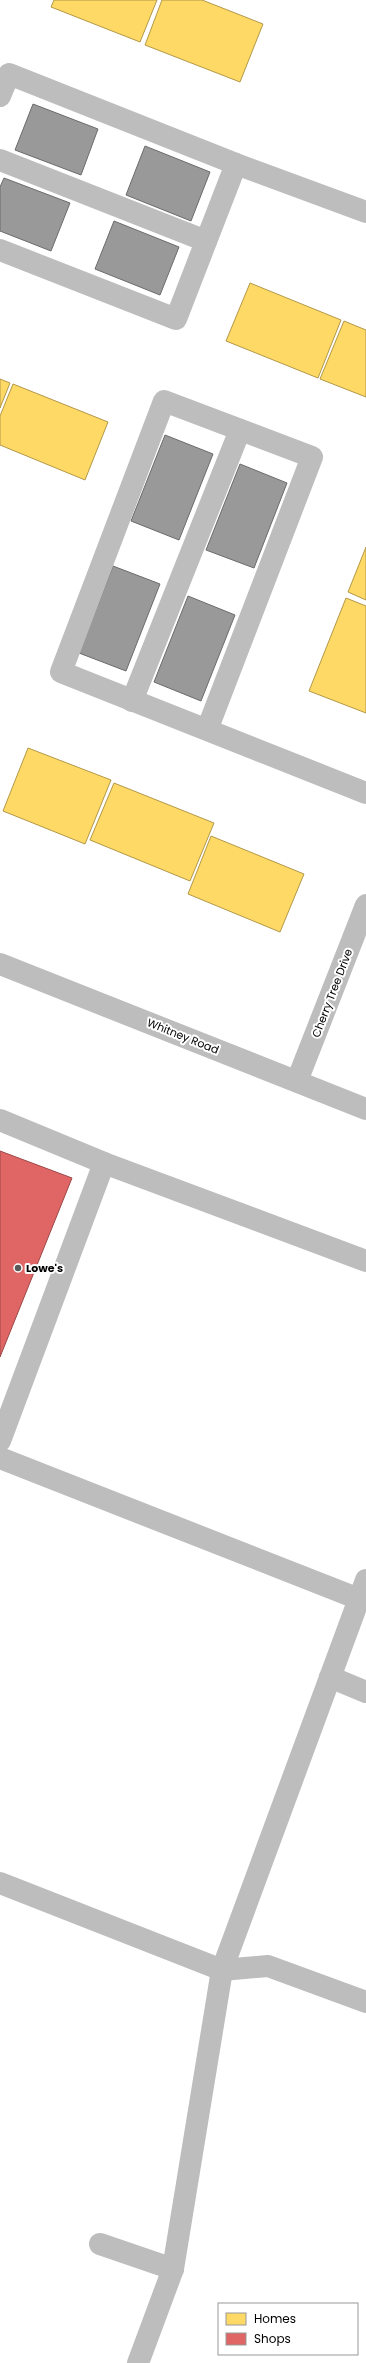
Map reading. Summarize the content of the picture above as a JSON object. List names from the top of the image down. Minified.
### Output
{"streets":{"street":["Cherry Tree Drive","Whitney Road"]},"crossings":[["Cherry Tree Drive","Whitney Road"]],"places":["Lowe's"],"legend":["Homes","Shops"]}
